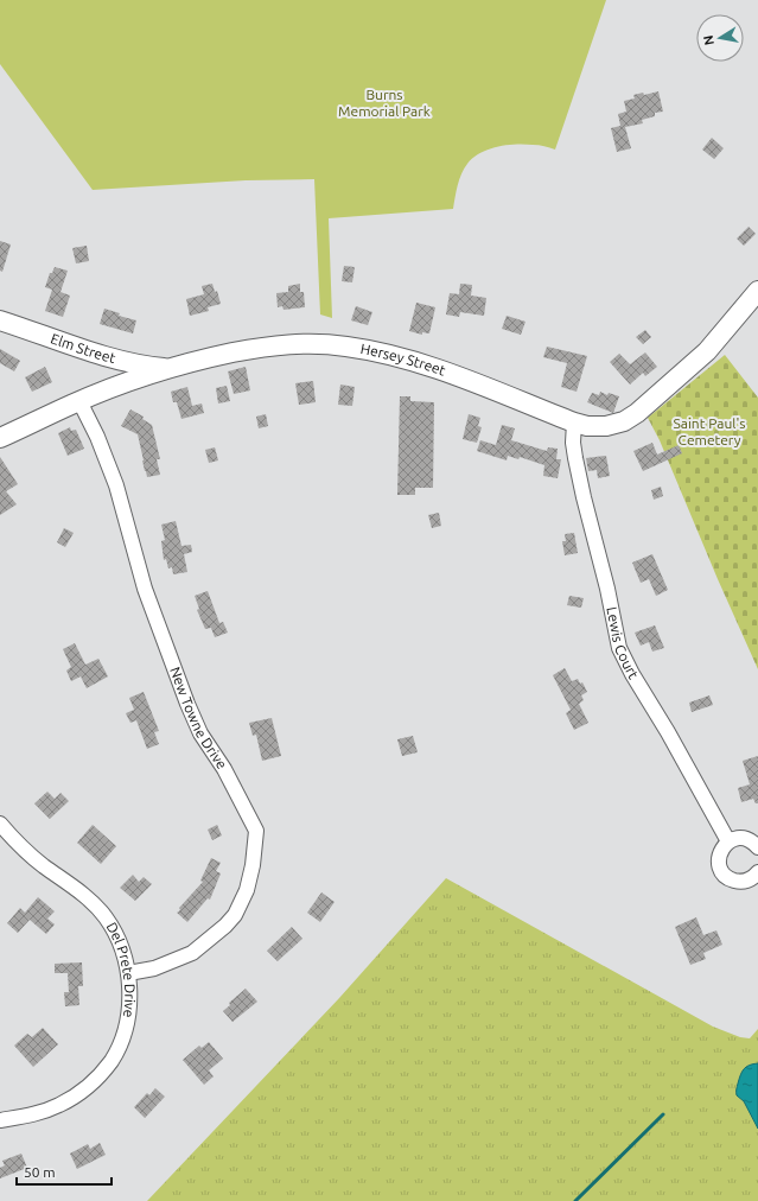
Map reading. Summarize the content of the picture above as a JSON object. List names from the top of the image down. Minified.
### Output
{"streets":{"street":["Elm Street","Hersey Street","Lewis Court","New Towne Drive","Del Prete Drive"]},"crossings":[["Elm Street","Hersey Street"],["Hersey Street","Lewis Court"],["Hersey Street","New Towne Drive"],["New Towne Drive","Del Prete Drive"]],"parks":["Burns Memorial Park","Saint Paul's Cemetery"],"scale_bar":"50 m","north":"left"}
